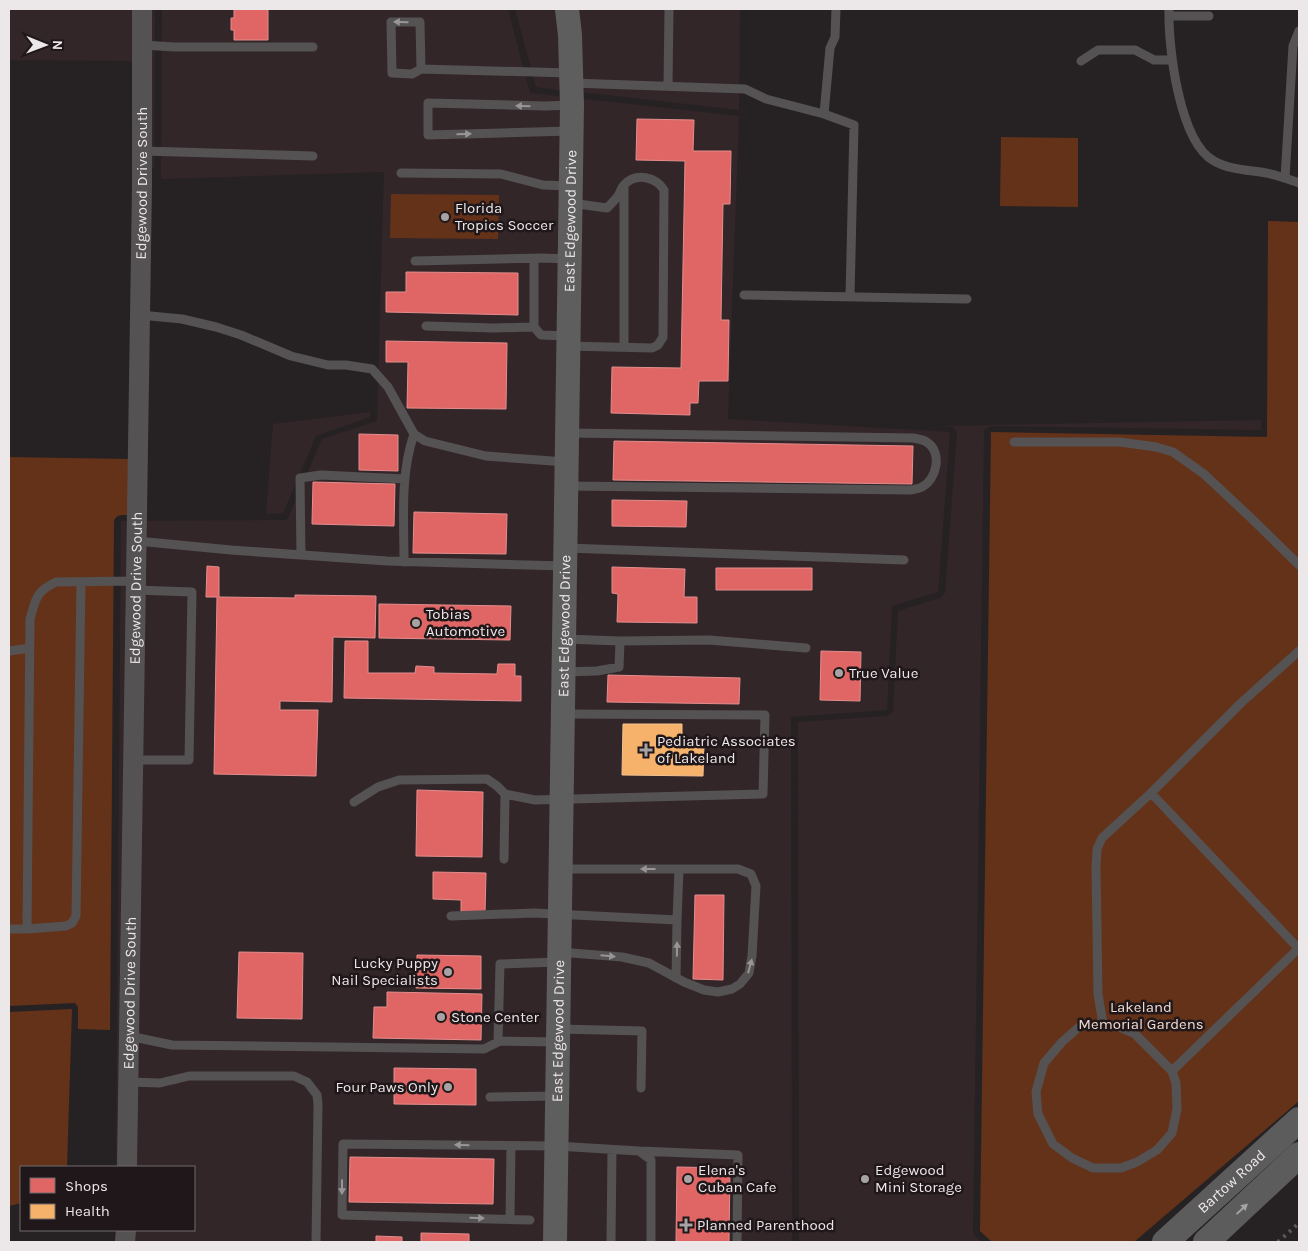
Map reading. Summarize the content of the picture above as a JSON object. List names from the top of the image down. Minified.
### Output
{"streets":{"main road":["East Edgewood Drive","Bartow Road"],"street":["Edgewood Drive South"]},"parks":["Lakeland Memorial Gardens"],"places":{"other":["Florida Tropics Soccer","Tobias Automotive","True Value","Lucky Puppy Nail Specialists","Stone Center","Four Paws Only","Elena's Cuban Cafe","Edgewood Mini Storage"],"health":["Pediatric Associates of Lakeland","Planned Parenthood"]},"legend":["Shops","Health"],"north":"right"}
